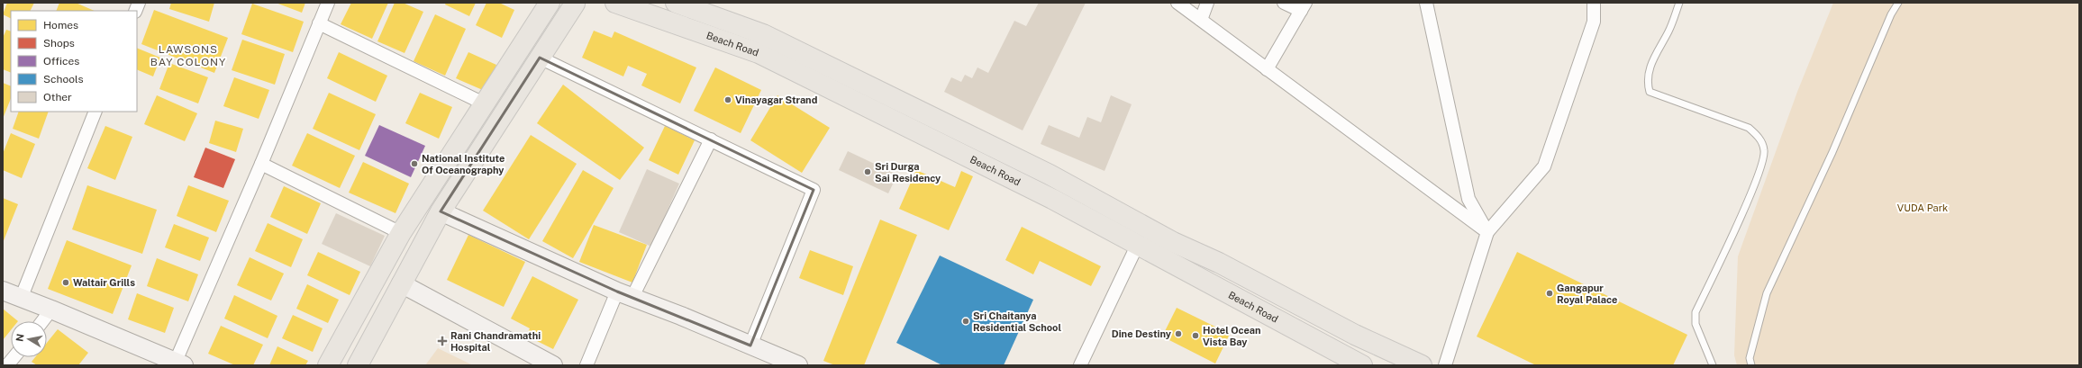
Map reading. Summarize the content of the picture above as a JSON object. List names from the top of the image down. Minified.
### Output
{"streets":{"main road":["Beach Road"]},"districts":["LAWSONS BAY COLONY"],"parks":["VUDA Park"],"places":{"other":["Vinayagar Strand","National Institute Of Oceanography","Sri Durga Sai Residency","Waltair Grills","Gangapur Royal Palace","Sri Chaitanya Residential School","Dine Destiny","Hotel Ocean Vista Bay"],"health":["Rani Chandramathi Hospital"]},"legend":["Homes","Shops","Offices","Schools","Other"],"north":"left"}
